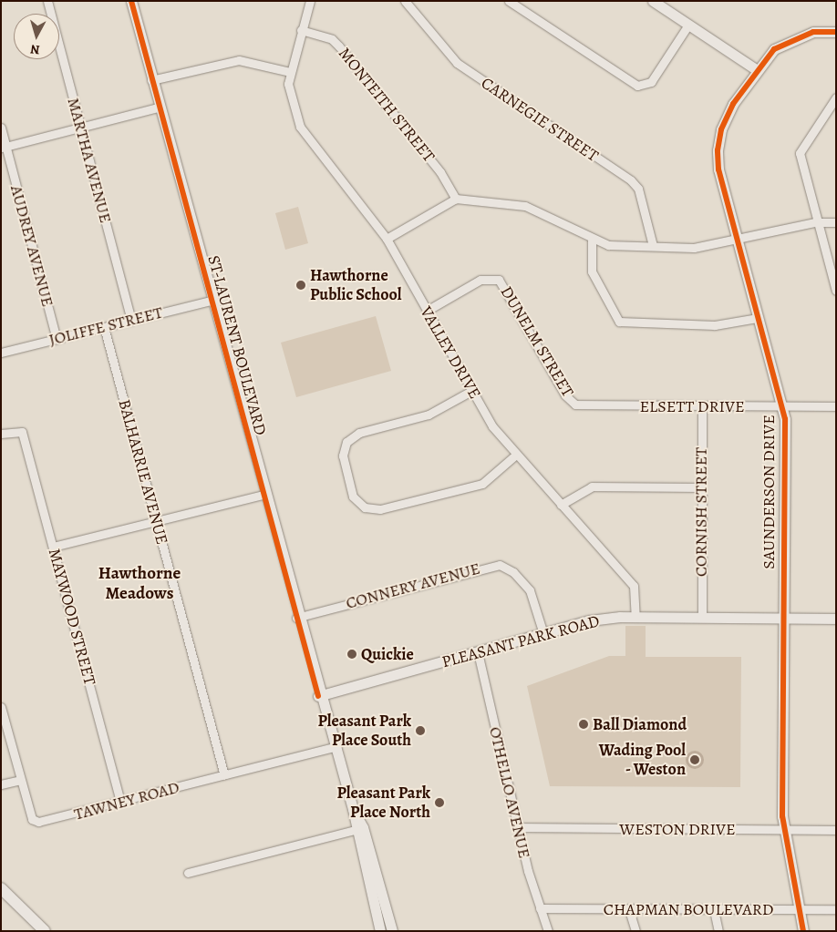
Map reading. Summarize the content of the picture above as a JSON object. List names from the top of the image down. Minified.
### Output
{"streets":{"street":["MONTEITH STREET","CARNEGIE STREET","MARTHA AVENUE","AUDREY AVENUE","JOLIFFE STREET","DUNELM STREET","ST-LAURENT BOULEVARD","VALLEY DRIVE","ELSETT DRIVE","BALHARRIE AVENUE","SAUNDERSON DRIVE","CORNISH STREET","CONNERY AVENUE","MAYWOOD STREET","PLEASANT PARK ROAD","OTHELLO AVENUE","TAWNEY ROAD","WESTON DRIVE","CHAPMAN BOULEVARD"]},"crossings":[["MONTEITH STREET","VALLEY DRIVE"],["MARTHA AVENUE","JOLIFFE STREET"],["AUDREY AVENUE","JOLIFFE STREET"],["JOLIFFE STREET","ST-LAURENT BOULEVARD"],["JOLIFFE STREET","BALHARRIE AVENUE"],["DUNELM STREET","VALLEY DRIVE"],["DUNELM STREET","ELSETT DRIVE"],["ST-LAURENT BOULEVARD","CONNERY AVENUE"],["ST-LAURENT BOULEVARD","PLEASANT PARK ROAD"],["ST-LAURENT BOULEVARD","TAWNEY ROAD"],["VALLEY DRIVE","PLEASANT PARK ROAD"],["ELSETT DRIVE","SAUNDERSON DRIVE"],["ELSETT DRIVE","CORNISH STREET"],["BALHARRIE AVENUE","TAWNEY ROAD"],["SAUNDERSON DRIVE","PLEASANT PARK ROAD"],["SAUNDERSON DRIVE","WESTON DRIVE"],["SAUNDERSON DRIVE","CHAPMAN BOULEVARD"],["CORNISH STREET","PLEASANT PARK ROAD"],["CONNERY AVENUE","PLEASANT PARK ROAD"],["MAYWOOD STREET","TAWNEY ROAD"],["PLEASANT PARK ROAD","OTHELLO AVENUE"],["OTHELLO AVENUE","WESTON DRIVE"],["OTHELLO AVENUE","CHAPMAN BOULEVARD"]],"districts":["Hawthorne Meadows"],"places":["Hawthorne Public School","Quickie","Ball Diamond","Pleasant Park Place South","Wading Pool - Weston","Pleasant Park Place North"],"north":"bottom"}
